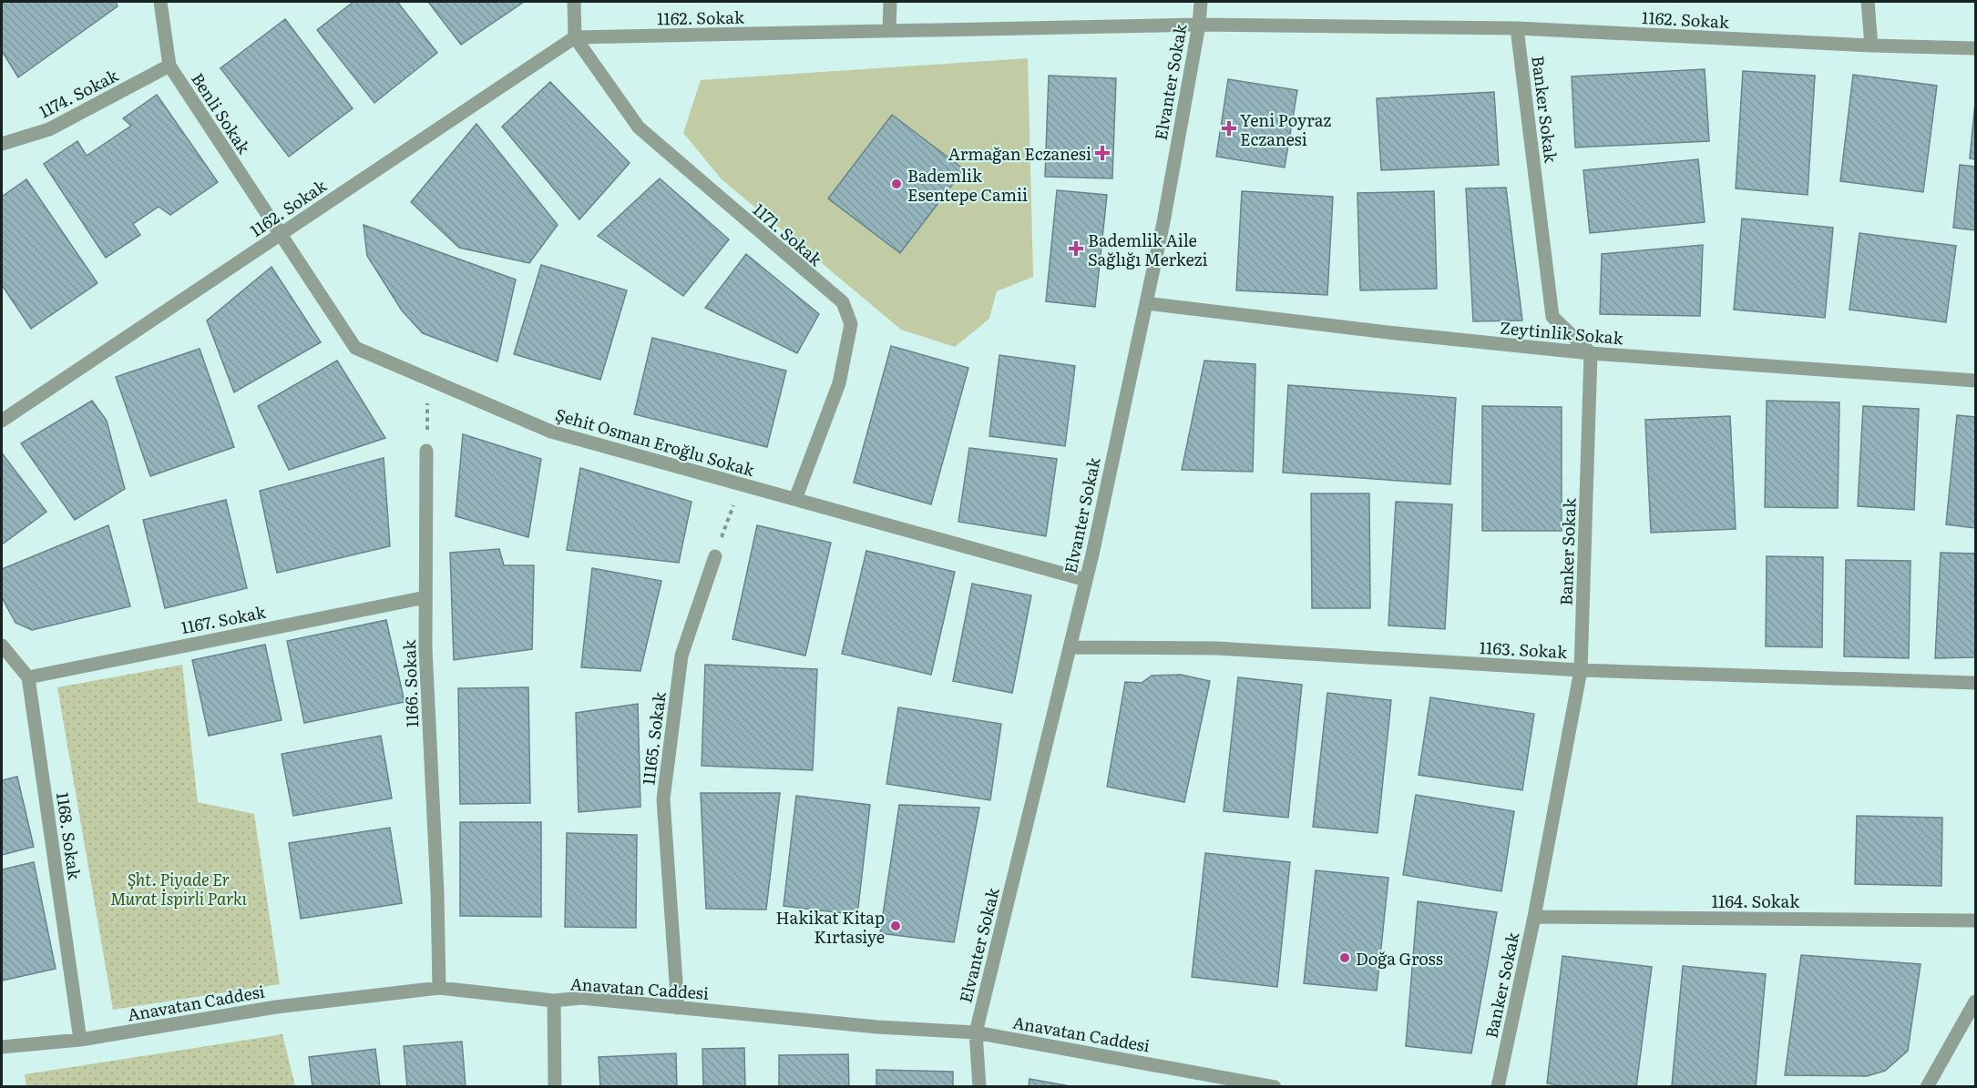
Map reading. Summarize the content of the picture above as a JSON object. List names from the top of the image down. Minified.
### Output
{"streets":{"street":["1162. Sokak","Elvanter Sokak","1174. Sokak","Banker Sokak","Benli Sokak","1171. Sokak","Zeytinlik Sokak","Şehit Osman Eroğlu Sokak","1167. Sokak","1163. Sokak","1166. Sokak","11165. Sokak","1168. Sokak","1164. Sokak","Anavatan Caddesi"]},"crossings":[["1162. Sokak","Elvanter Sokak"],["1162. Sokak","Banker Sokak"],["1162. Sokak","Benli Sokak"],["1162. Sokak","1171. Sokak"],["1162. Sokak","Şehit Osman Eroğlu Sokak"],["Elvanter Sokak","Zeytinlik Sokak"],["Elvanter Sokak","Şehit Osman Eroğlu Sokak"],["Elvanter Sokak","1163. Sokak"],["Elvanter Sokak","Anavatan Caddesi"],["1174. Sokak","Benli Sokak"],["Banker Sokak","Zeytinlik Sokak"],["Banker Sokak","1163. Sokak"],["Banker Sokak","1164. Sokak"],["Benli Sokak","Şehit Osman Eroğlu Sokak"],["1171. Sokak","Şehit Osman Eroğlu Sokak"],["1167. Sokak","1166. Sokak"],["1167. Sokak","1168. Sokak"],["1166. Sokak","Anavatan Caddesi"],["11165. Sokak","Anavatan Caddesi"],["1168. Sokak","Anavatan Caddesi"]],"parks":["Şht. Piyade Er Murat İspirli Parkı"],"places":{"health":["Yeni Poyraz Eczanesi","Armağan Eczanesi","Bademlik Aile Sağlığı Merkezi"],"other":["Bademlik Esentepe Camii","Hakikat Kitap Kırtasiye","Doğa Gross"]}}
